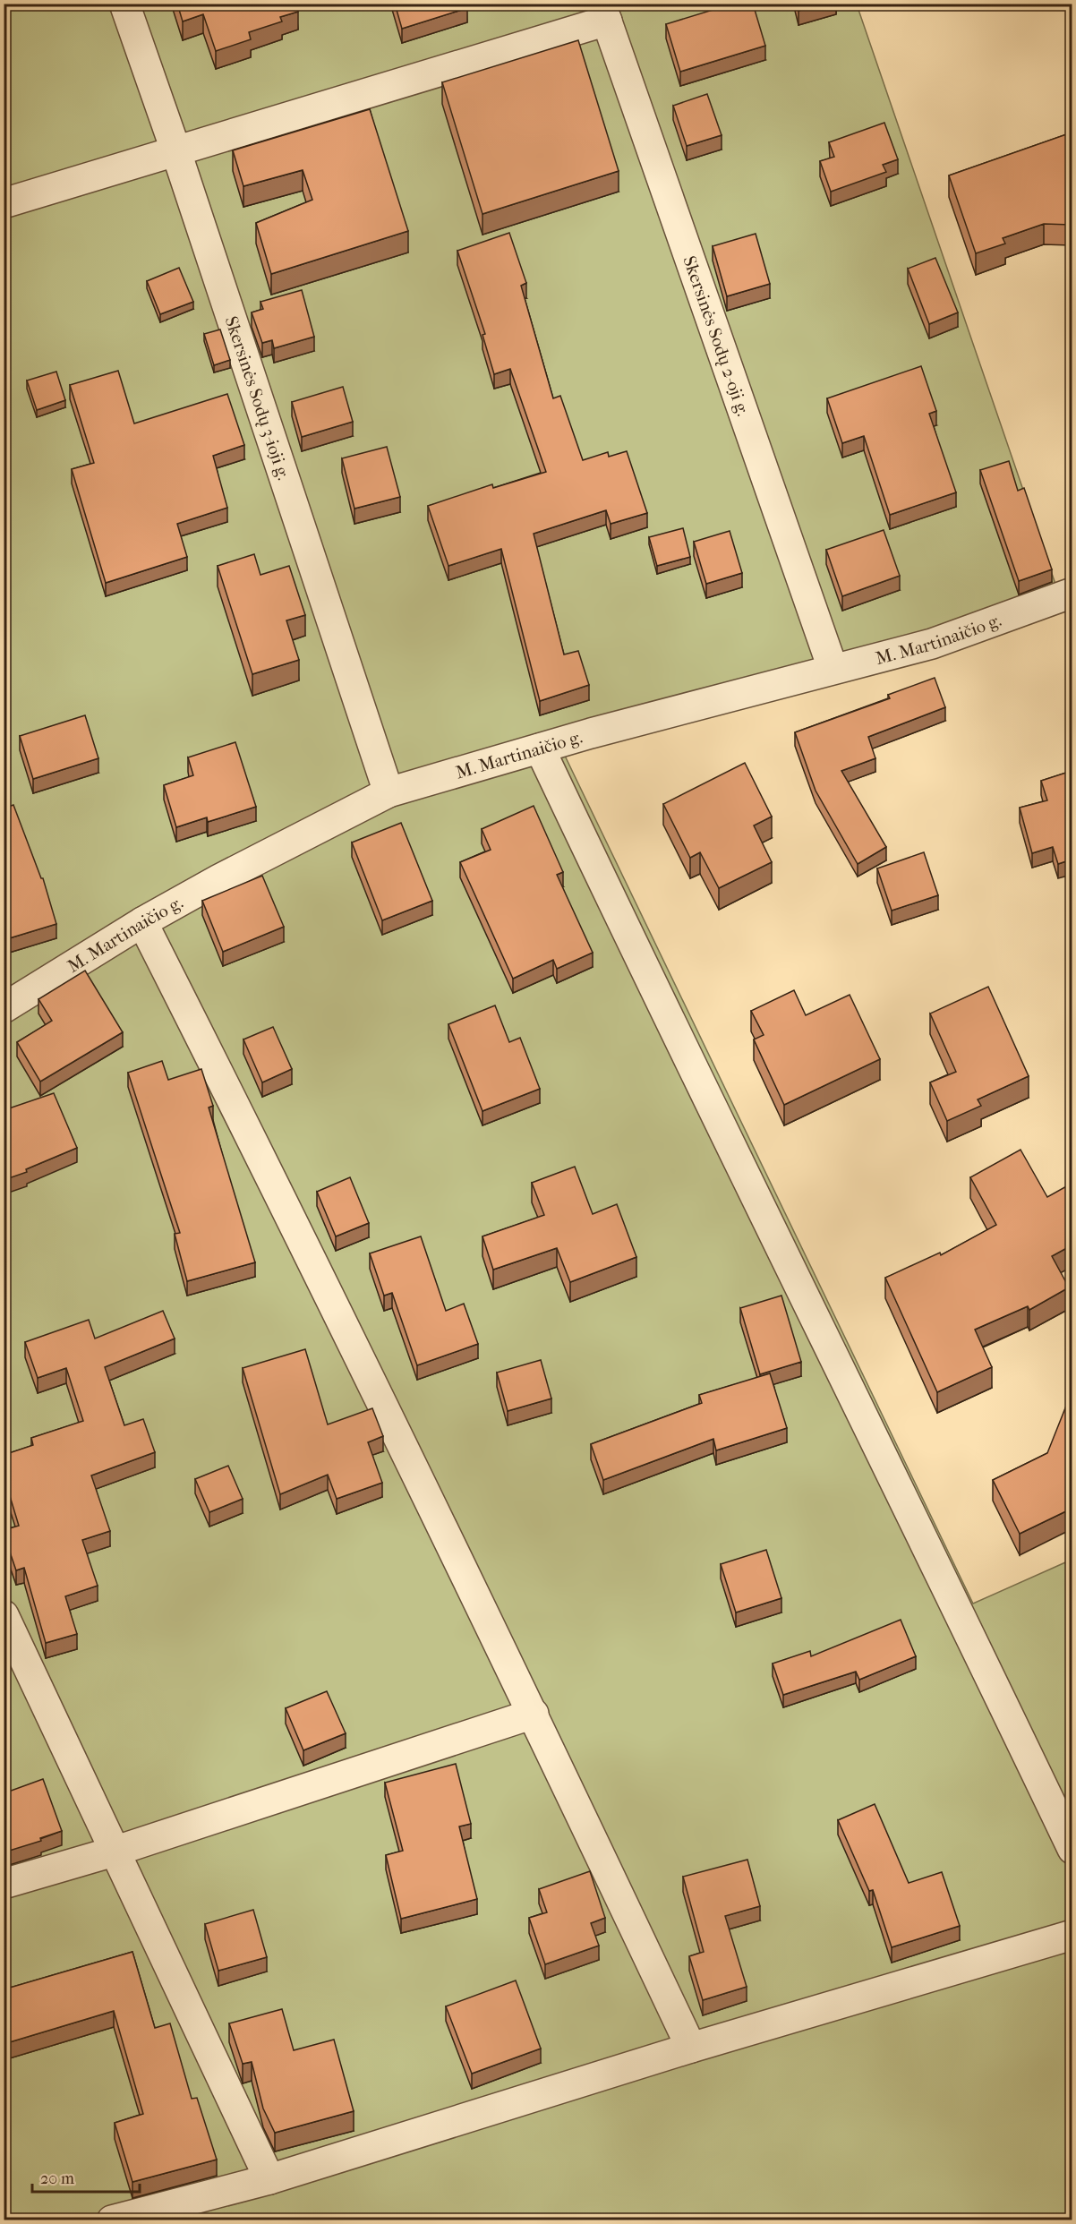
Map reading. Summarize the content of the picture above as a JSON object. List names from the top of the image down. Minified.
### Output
{"streets":{"street":["Skersinės Sodų 2-oji g.","Skersinės Sodų 3-ioji g.","M. Martinaičio g."]},"crossings":[["Skersinės Sodų 2-oji g.","M. Martinaičio g."],["Skersinės Sodų 3-ioji g.","M. Martinaičio g."]],"scale_bar":"20 m"}
